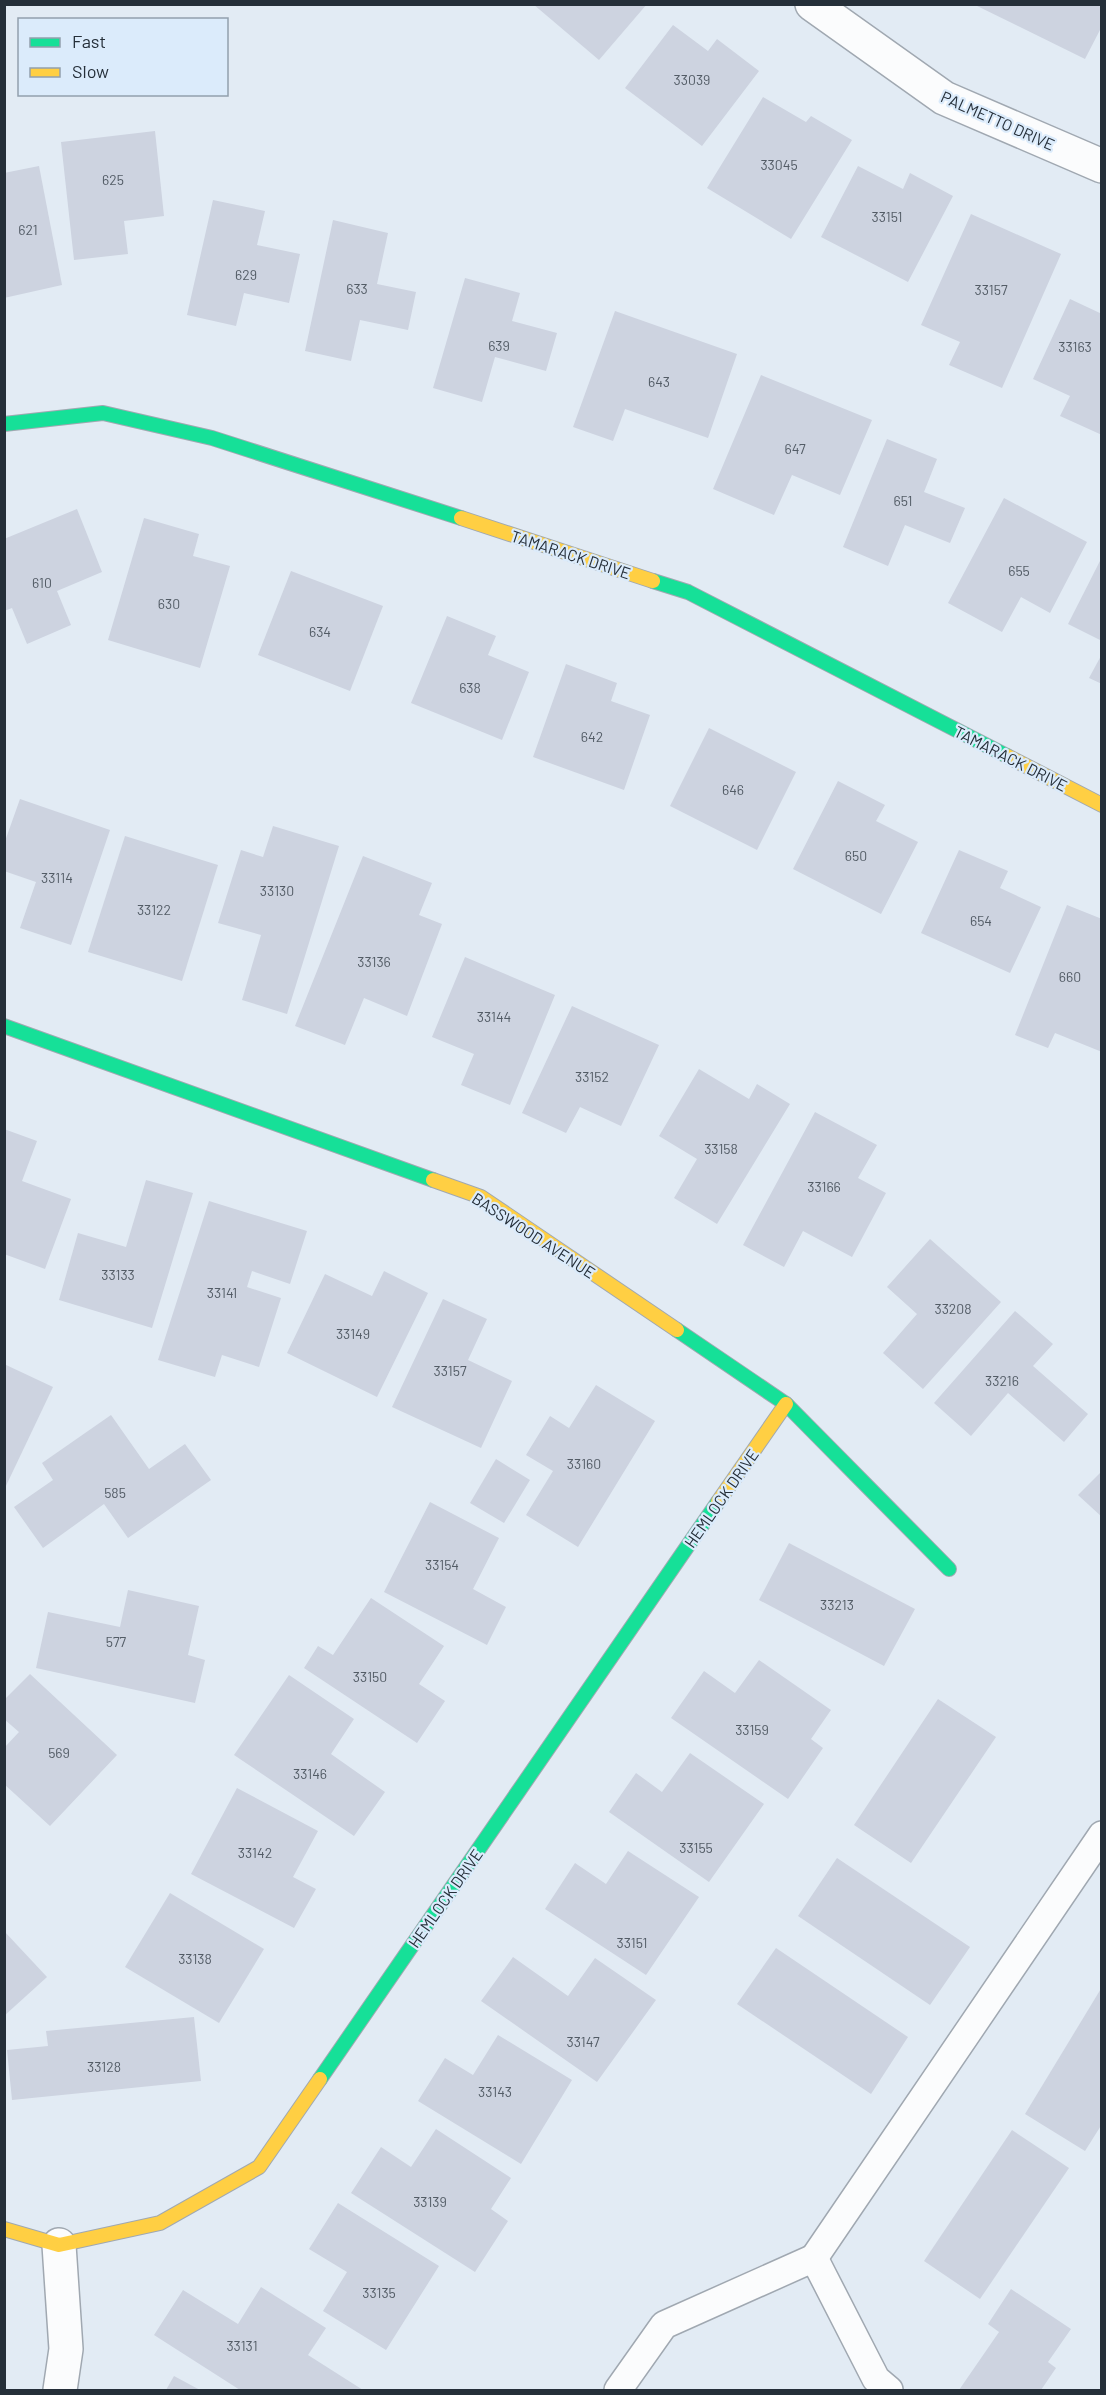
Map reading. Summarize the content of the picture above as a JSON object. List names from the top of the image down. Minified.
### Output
{"streets":{"street":["PALMETTO DRIVE","TAMARACK DRIVE","BASSWOOD AVENUE","HEMLOCK DRIVE"]},"crossings":[["BASSWOOD AVENUE","HEMLOCK DRIVE"]],"house_numbers":["33039","33045","625","33151","621","629","633","33157","639","33163","643","647","651","655","610","630","634","638","642","646","650","33114","33130","33122","654","33136","660","33144","33152","33158","33166","33133","33141","33208","33149","33157","33216","33160","585","33154","33213","577","33150","33159","569","33146","33155","33142","33151","33138","33147","33128","33143","33139","33135","33131"],"legend":["Fast","Slow"]}
